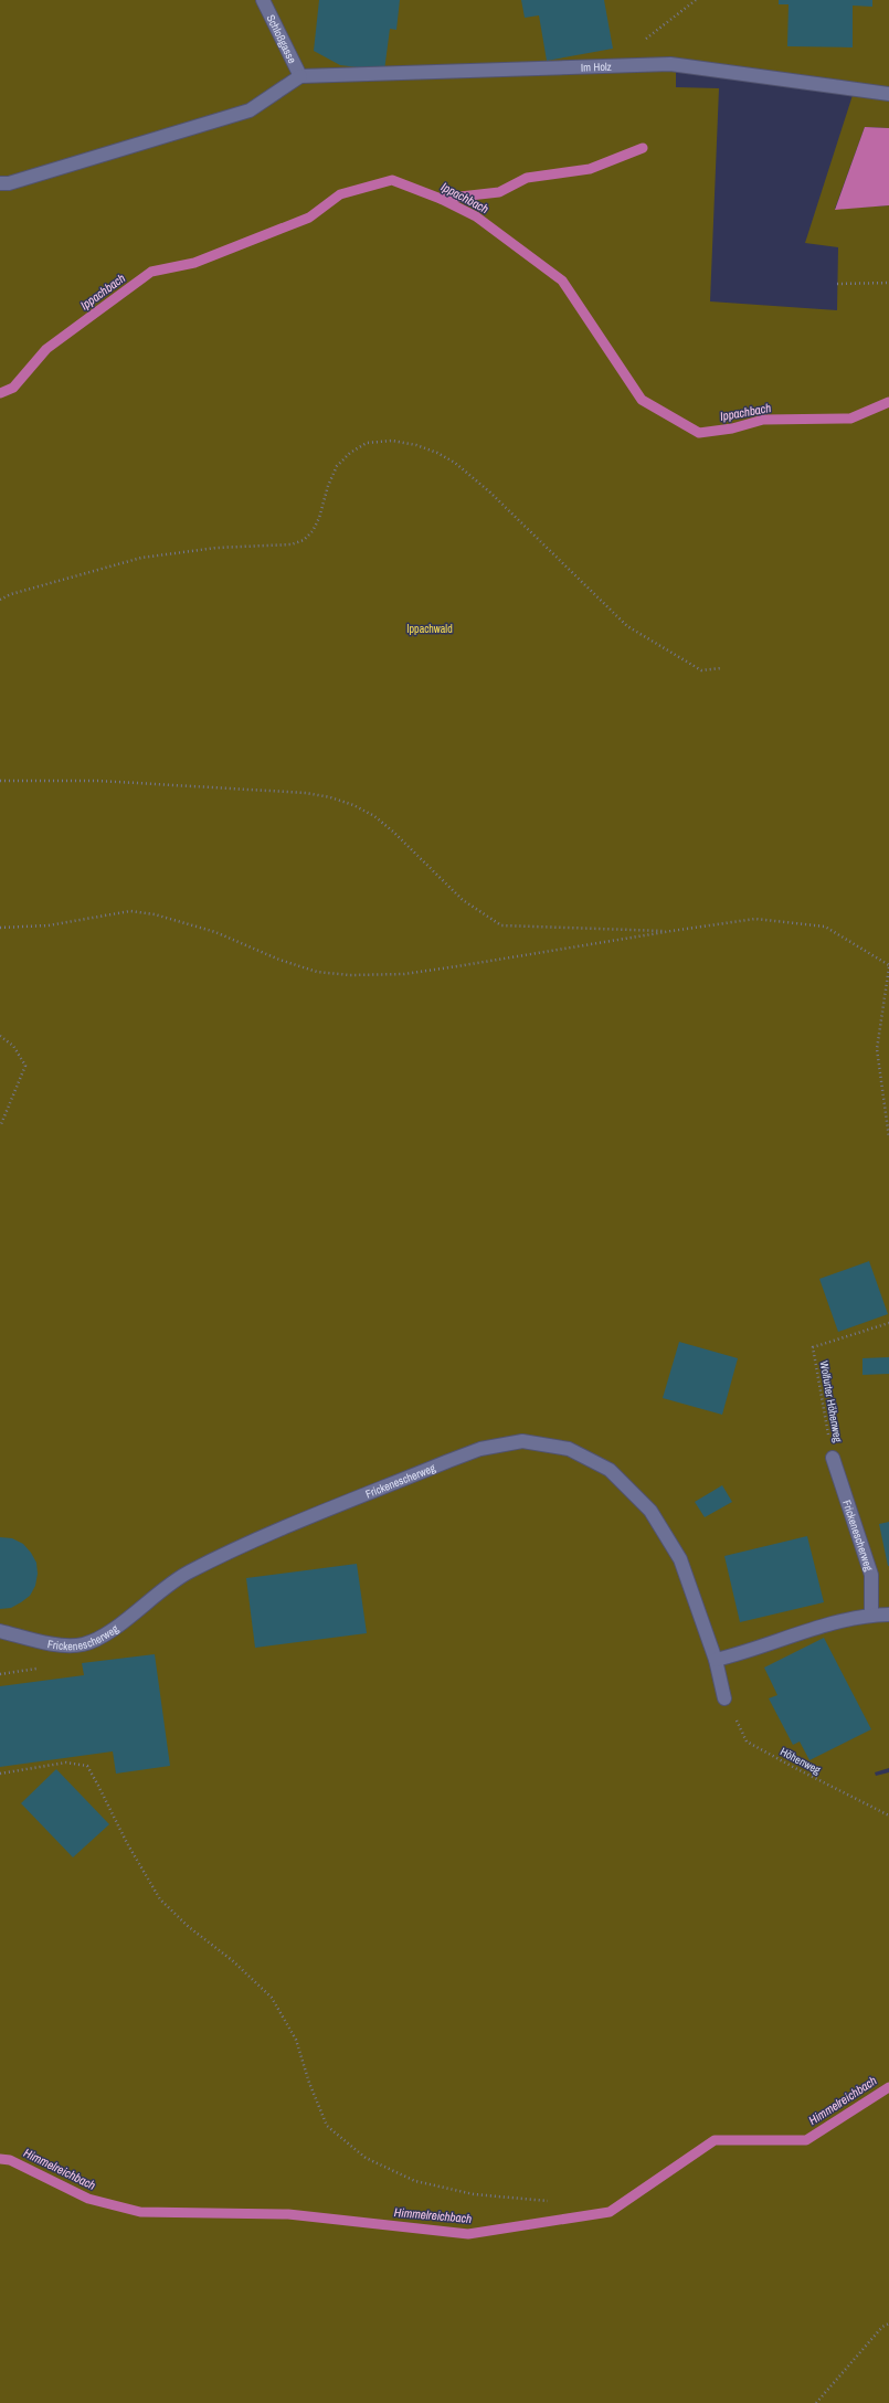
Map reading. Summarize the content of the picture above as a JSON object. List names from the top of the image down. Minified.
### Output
{"streets":{"street":["Schloßgasse","Im Holz","Frickenescherweg"],"path":["Wolfurter Höhenweg","Höhenweg"]},"crossings":[["Schloßgasse","Im Holz"],["Wolfurter Höhenweg","Frickenescherweg"],["Frickenescherweg","Höhenweg"]],"water":["Ippachbach","Himmelreichbach"],"parks":["Ippachwald"]}
